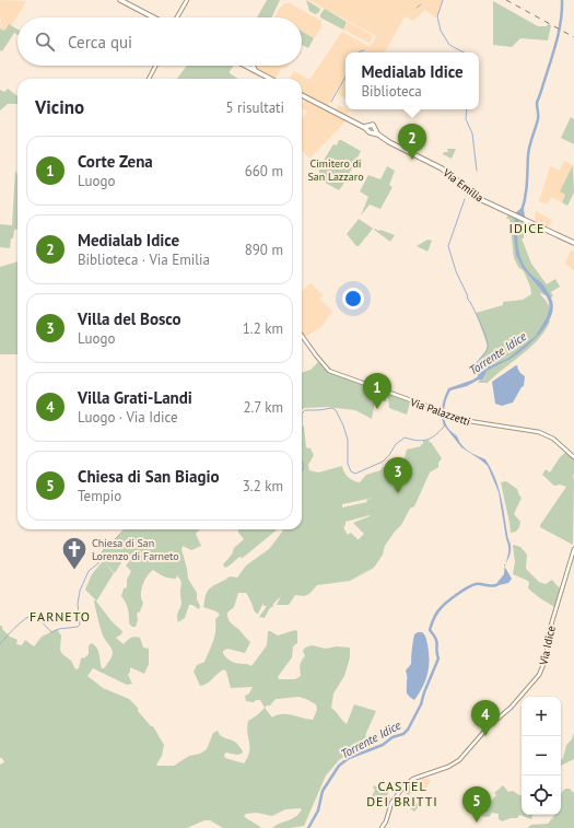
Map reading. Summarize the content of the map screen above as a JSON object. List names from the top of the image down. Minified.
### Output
{"streets":{"main road":["Via Emilia","Via Palazzetti","Via Idice"]},"districts":["IDICE","FARNETO","CASTEL DEI BRITTI"],"water":["Torrente Idice"],"parks":["Cimitero di San Lazzaro"],"places":{"church":["Chiesa di San Lorenzo di Farneto"]},"page":{"search":"Cerca qui","popup":["Medialab Idice","Biblioteca"],"heading":["Vicino","5 risultati"],"pins":["2","1","3","4","5"],"list":[{"mark":"1","name":"Corte Zena","note":"Luogo","value":"660 m"},{"mark":"2","name":"Medialab Idice","note":"Biblioteca · Via Emilia","value":"890 m"},{"mark":"3","name":"Villa del Bosco","note":"Luogo","value":"1.2 km"},{"mark":"4","name":"Villa Grati-Landi","note":"Luogo · Via Idice","value":"2.7 km"},{"mark":"5","name":"Chiesa di San Biagio","note":"Tempio","value":"3.2 km"}],"map_buttons":["+","−"]}}
